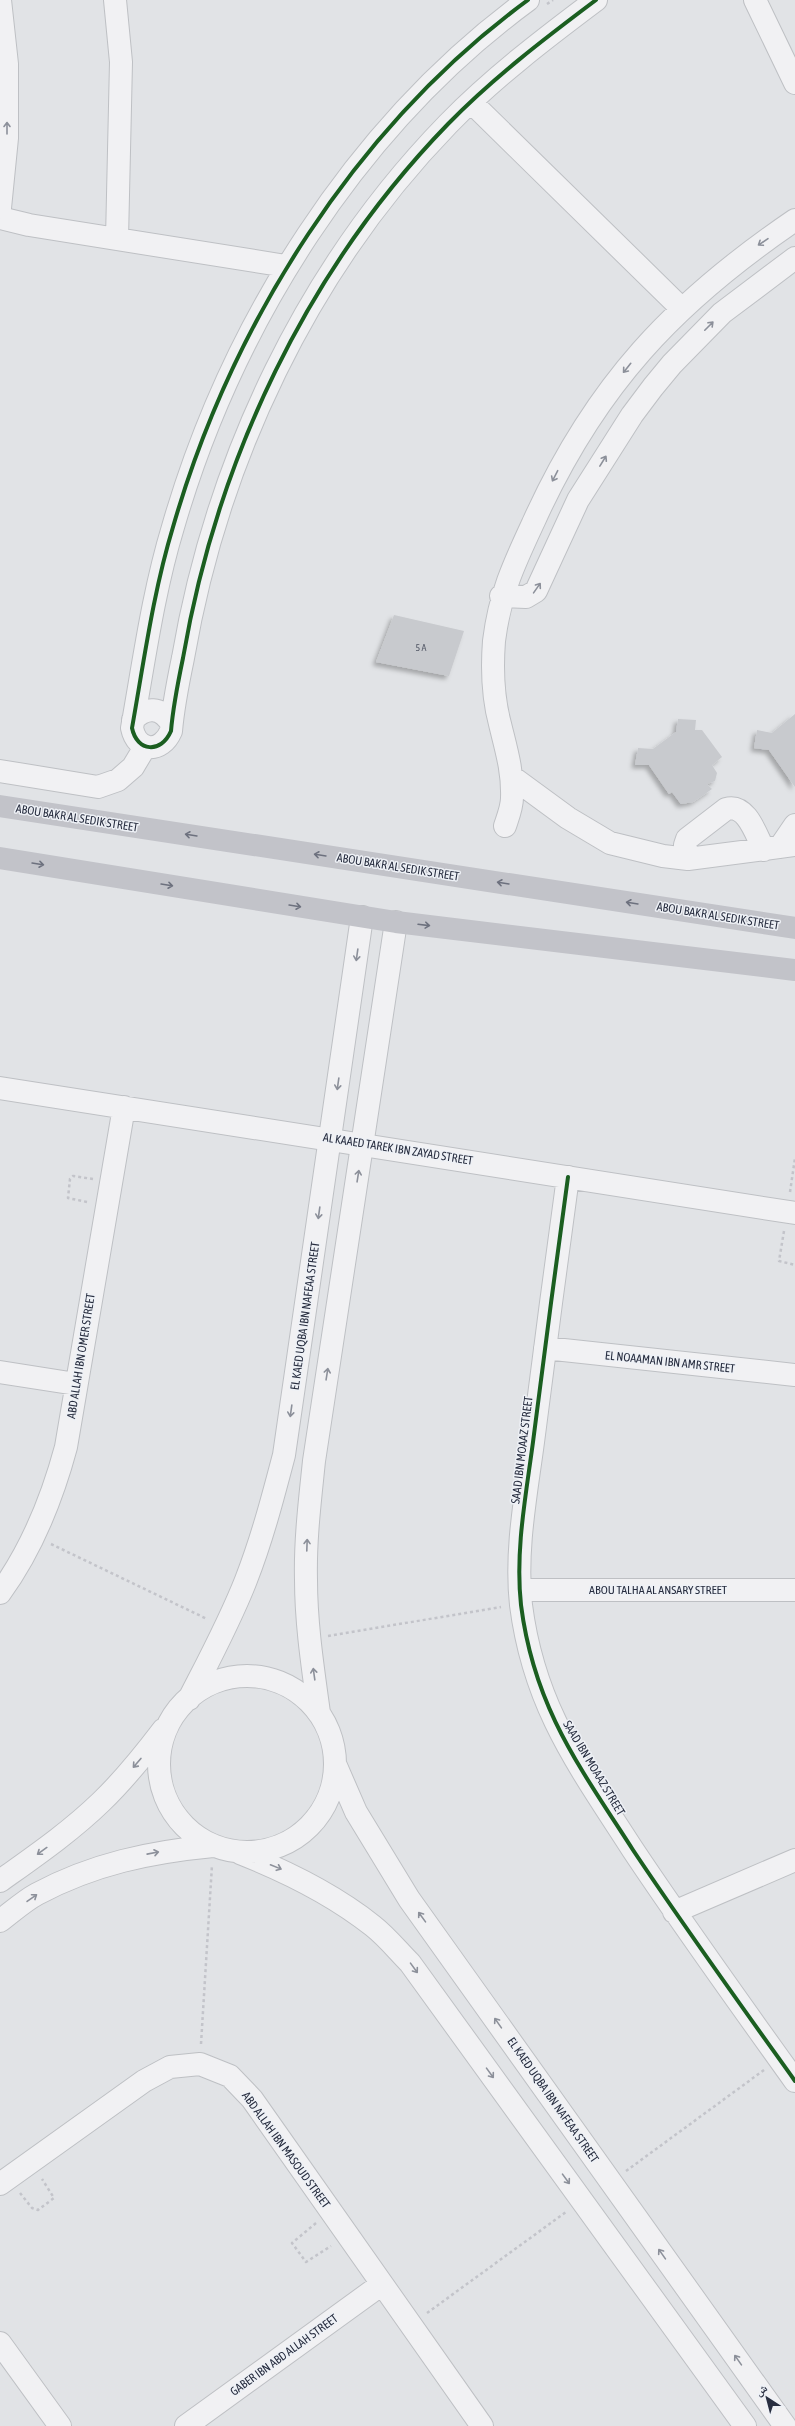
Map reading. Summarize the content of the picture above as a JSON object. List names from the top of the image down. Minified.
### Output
{"streets":{"main road":["ABOU BAKR AL SEDIK STREET"],"street":["AL KAAED TAREK IBN ZAYAD STREET","EL KAED UQBA IBN NAFEAA STREET","ABD ALLAH IBN OMER STREET","EL NOAAMAN IBN AMR STREET","SAAD IBN MOAAZ STREET","ABOU TALHA AL ANSARY STREET","ABD ALLAH IBN MASOUD STREET","GABER IBN ABD ALLAH STREET"]},"crossings":[["AL KAAED TAREK IBN ZAYAD STREET","EL KAED UQBA IBN NAFEAA STREET"],["AL KAAED TAREK IBN ZAYAD STREET","ABD ALLAH IBN OMER STREET"],["AL KAAED TAREK IBN ZAYAD STREET","SAAD IBN MOAAZ STREET"],["EL NOAAMAN IBN AMR STREET","SAAD IBN MOAAZ STREET"],["SAAD IBN MOAAZ STREET","ABOU TALHA AL ANSARY STREET"],["ABD ALLAH IBN MASOUD STREET","GABER IBN ABD ALLAH STREET"]],"house_numbers":["5 A"],"north":"top left"}
